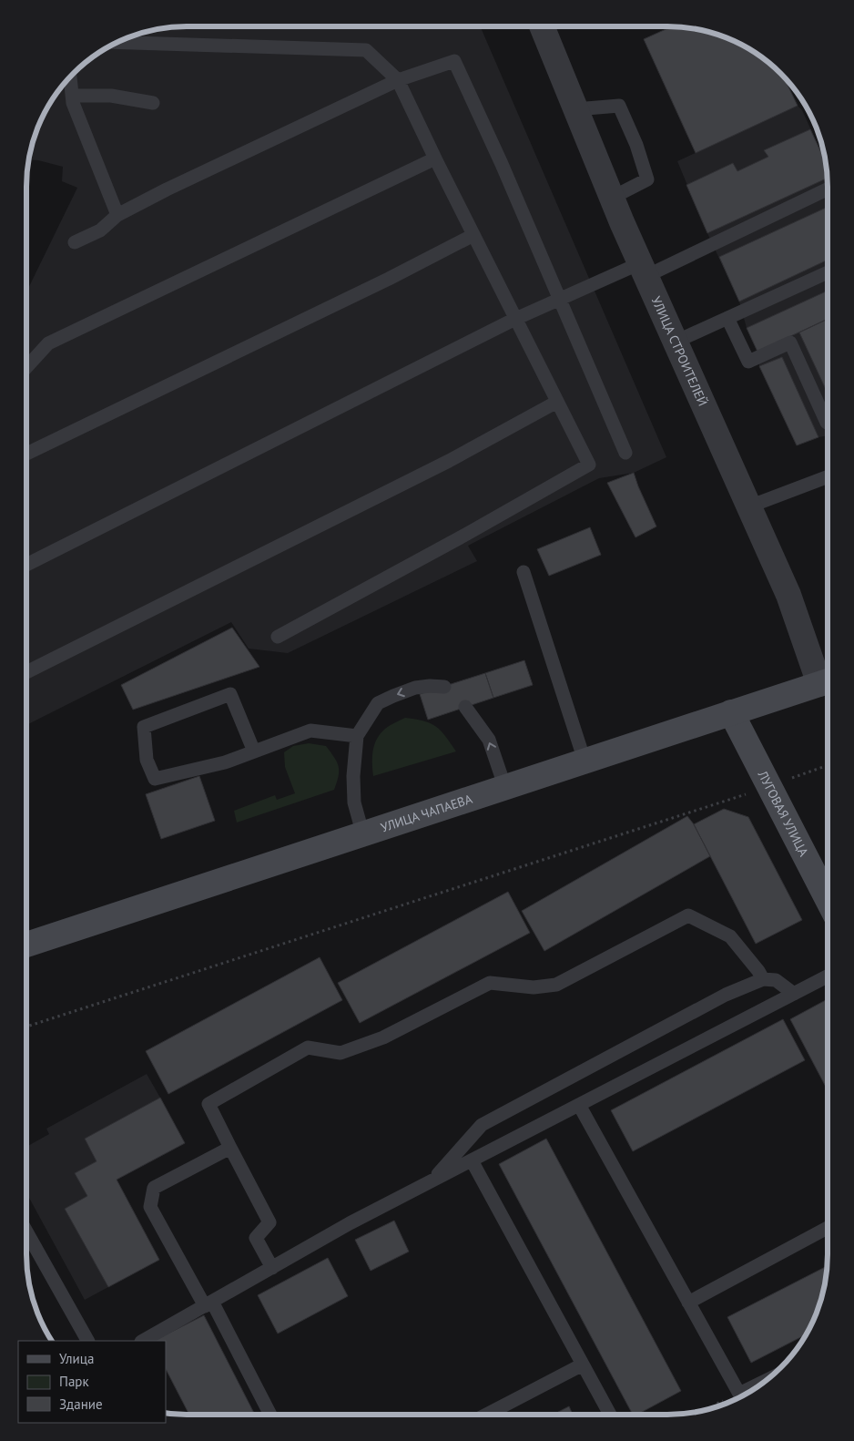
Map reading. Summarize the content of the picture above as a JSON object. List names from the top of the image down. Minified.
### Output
{"streets":{"main road":["УЛИЦА ЧАПАЕВА","ЛУГОВАЯ УЛИЦА"],"street":["УЛИЦА СТРОИТЕЛЕЙ"]},"crossings":[["УЛИЦА СТРОИТЕЛЕЙ","УЛИЦА ЧАПАЕВА"],["УЛИЦА ЧАПАЕВА","ЛУГОВАЯ УЛИЦА"]],"legend":["Улица","Парк","Здание"]}
